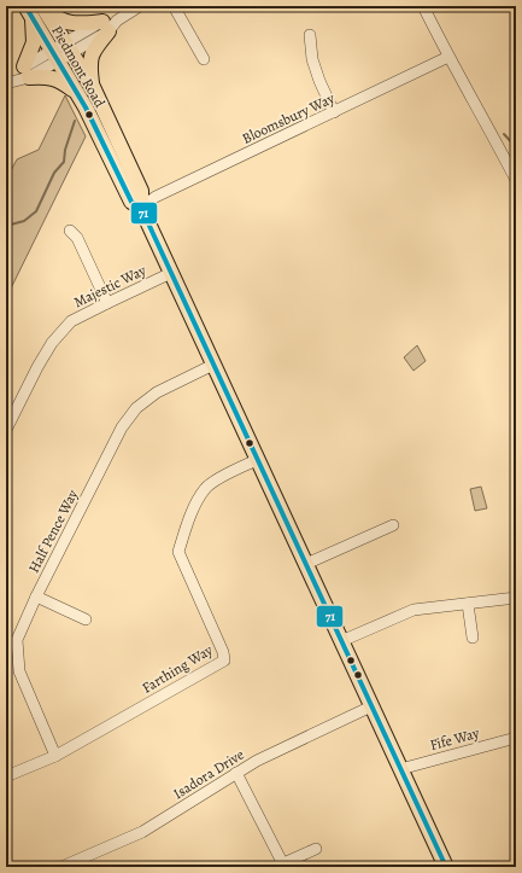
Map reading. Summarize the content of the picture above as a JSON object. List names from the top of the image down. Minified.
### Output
{"streets":{"main road":["Piedmont Road"],"street":["Bloomsbury Way","Majestic Way","Half Pence Way","Farthing Way","Fife Way","Isadora Drive"]},"crossings":[["Piedmont Road","Bloomsbury Way"],["Piedmont Road","Majestic Way"],["Piedmont Road","Half Pence Way"],["Piedmont Road","Farthing Way"],["Piedmont Road","Fife Way"],["Piedmont Road","Isadora Drive"],["Half Pence Way","Farthing Way"]],"lines":["transit line 71"]}
